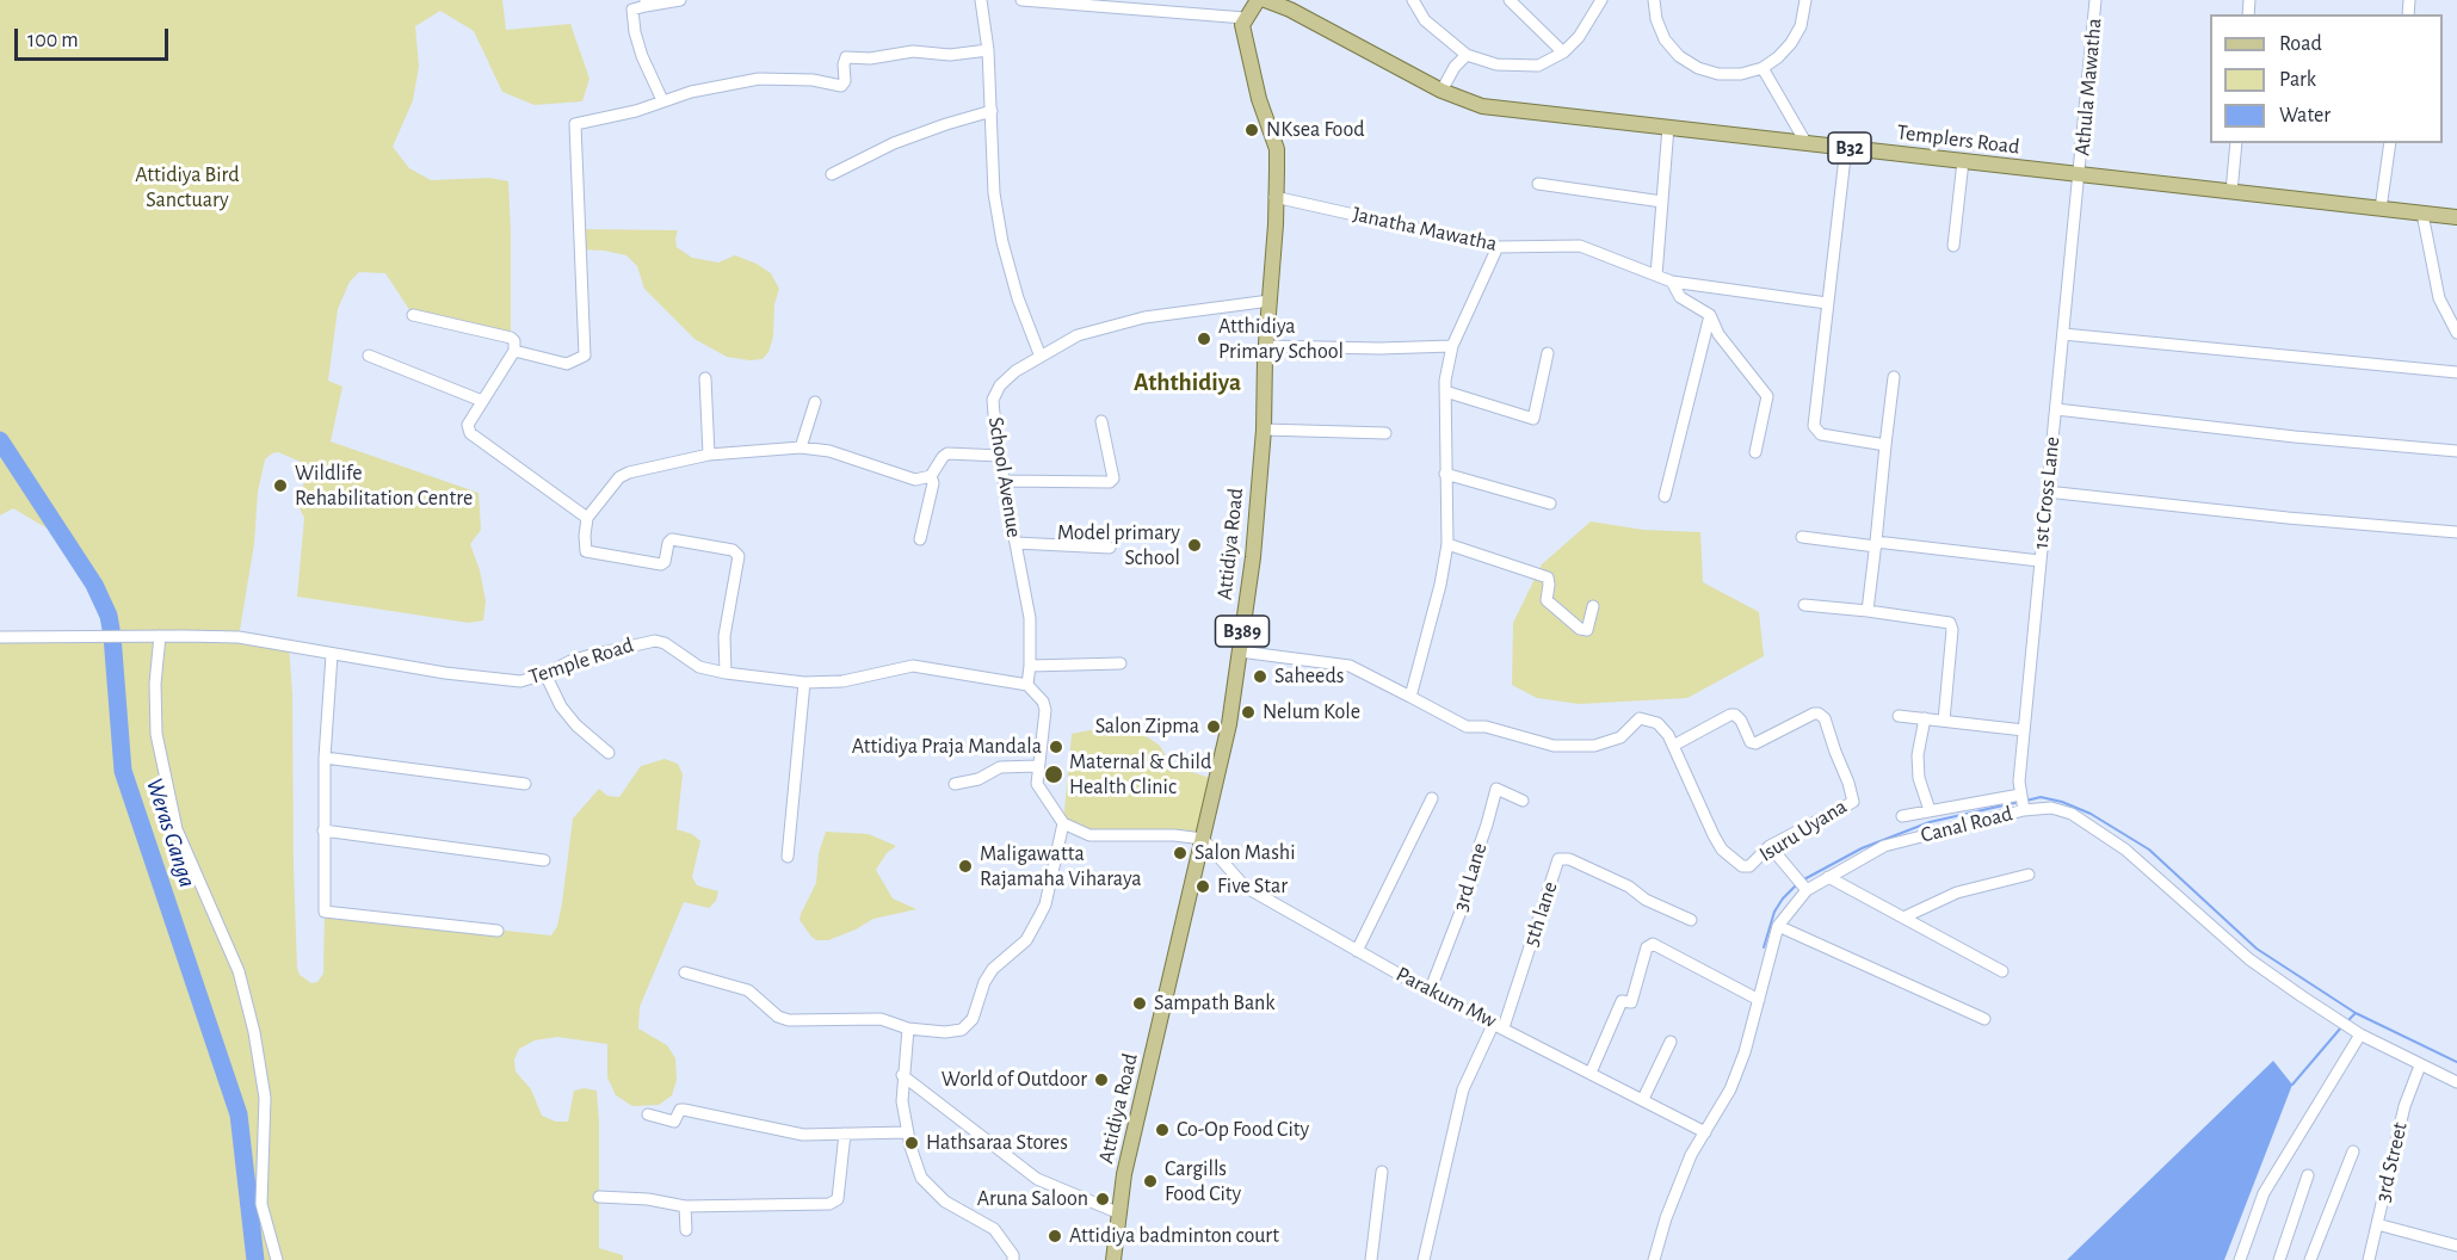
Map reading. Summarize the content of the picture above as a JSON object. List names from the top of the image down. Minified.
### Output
{"streets":{"main road":["Templers Road","B32","Attidiya Road","B389"],"street":["Athula Mawatha","Janatha Mawatha","School Avenue","1st Cross Lane","Temple Road","Canal Road","Isuru Uyana","3rd Lane","5th lane","Parakum Mw","3rd Street"]},"crossings":[["Athula Mawatha","Templers Road"],["Athula Mawatha","1st Cross Lane"],["Templers Road","1st Cross Lane"],["Janatha Mawatha","Attidiya Road"],["School Avenue","Attidiya Road"],["School Avenue","Temple Road"],["1st Cross Lane","Canal Road"],["Attidiya Road","Parakum Mw"],["Canal Road","Parakum Mw"],["Canal Road","3rd Street"],["3rd Lane","Parakum Mw"],["5th lane","Parakum Mw"]],"districts":["Aththidiya"],"water":["Weras Ganga"],"parks":["Attidiya Bird Sanctuary"],"places":["NKsea Food","Atthidiya Primary School","Wildlife Rehabilitation Centre","Model primary School","Saheeds","Nelum Kole","Salon Zipma","Attidiya Praja Mandala","Maternal & Child Health Clinic","Salon Mashi","Maligawatta Rajamaha Viharaya","Five Star","Sampath Bank","World of Outdoor","Co-Op Food City","Hathsaraa Stores","Cargills Food City","Aruna Saloon","Attidiya badminton court"],"legend":["Road","Park","Water"],"scale_bar":"100 m"}
